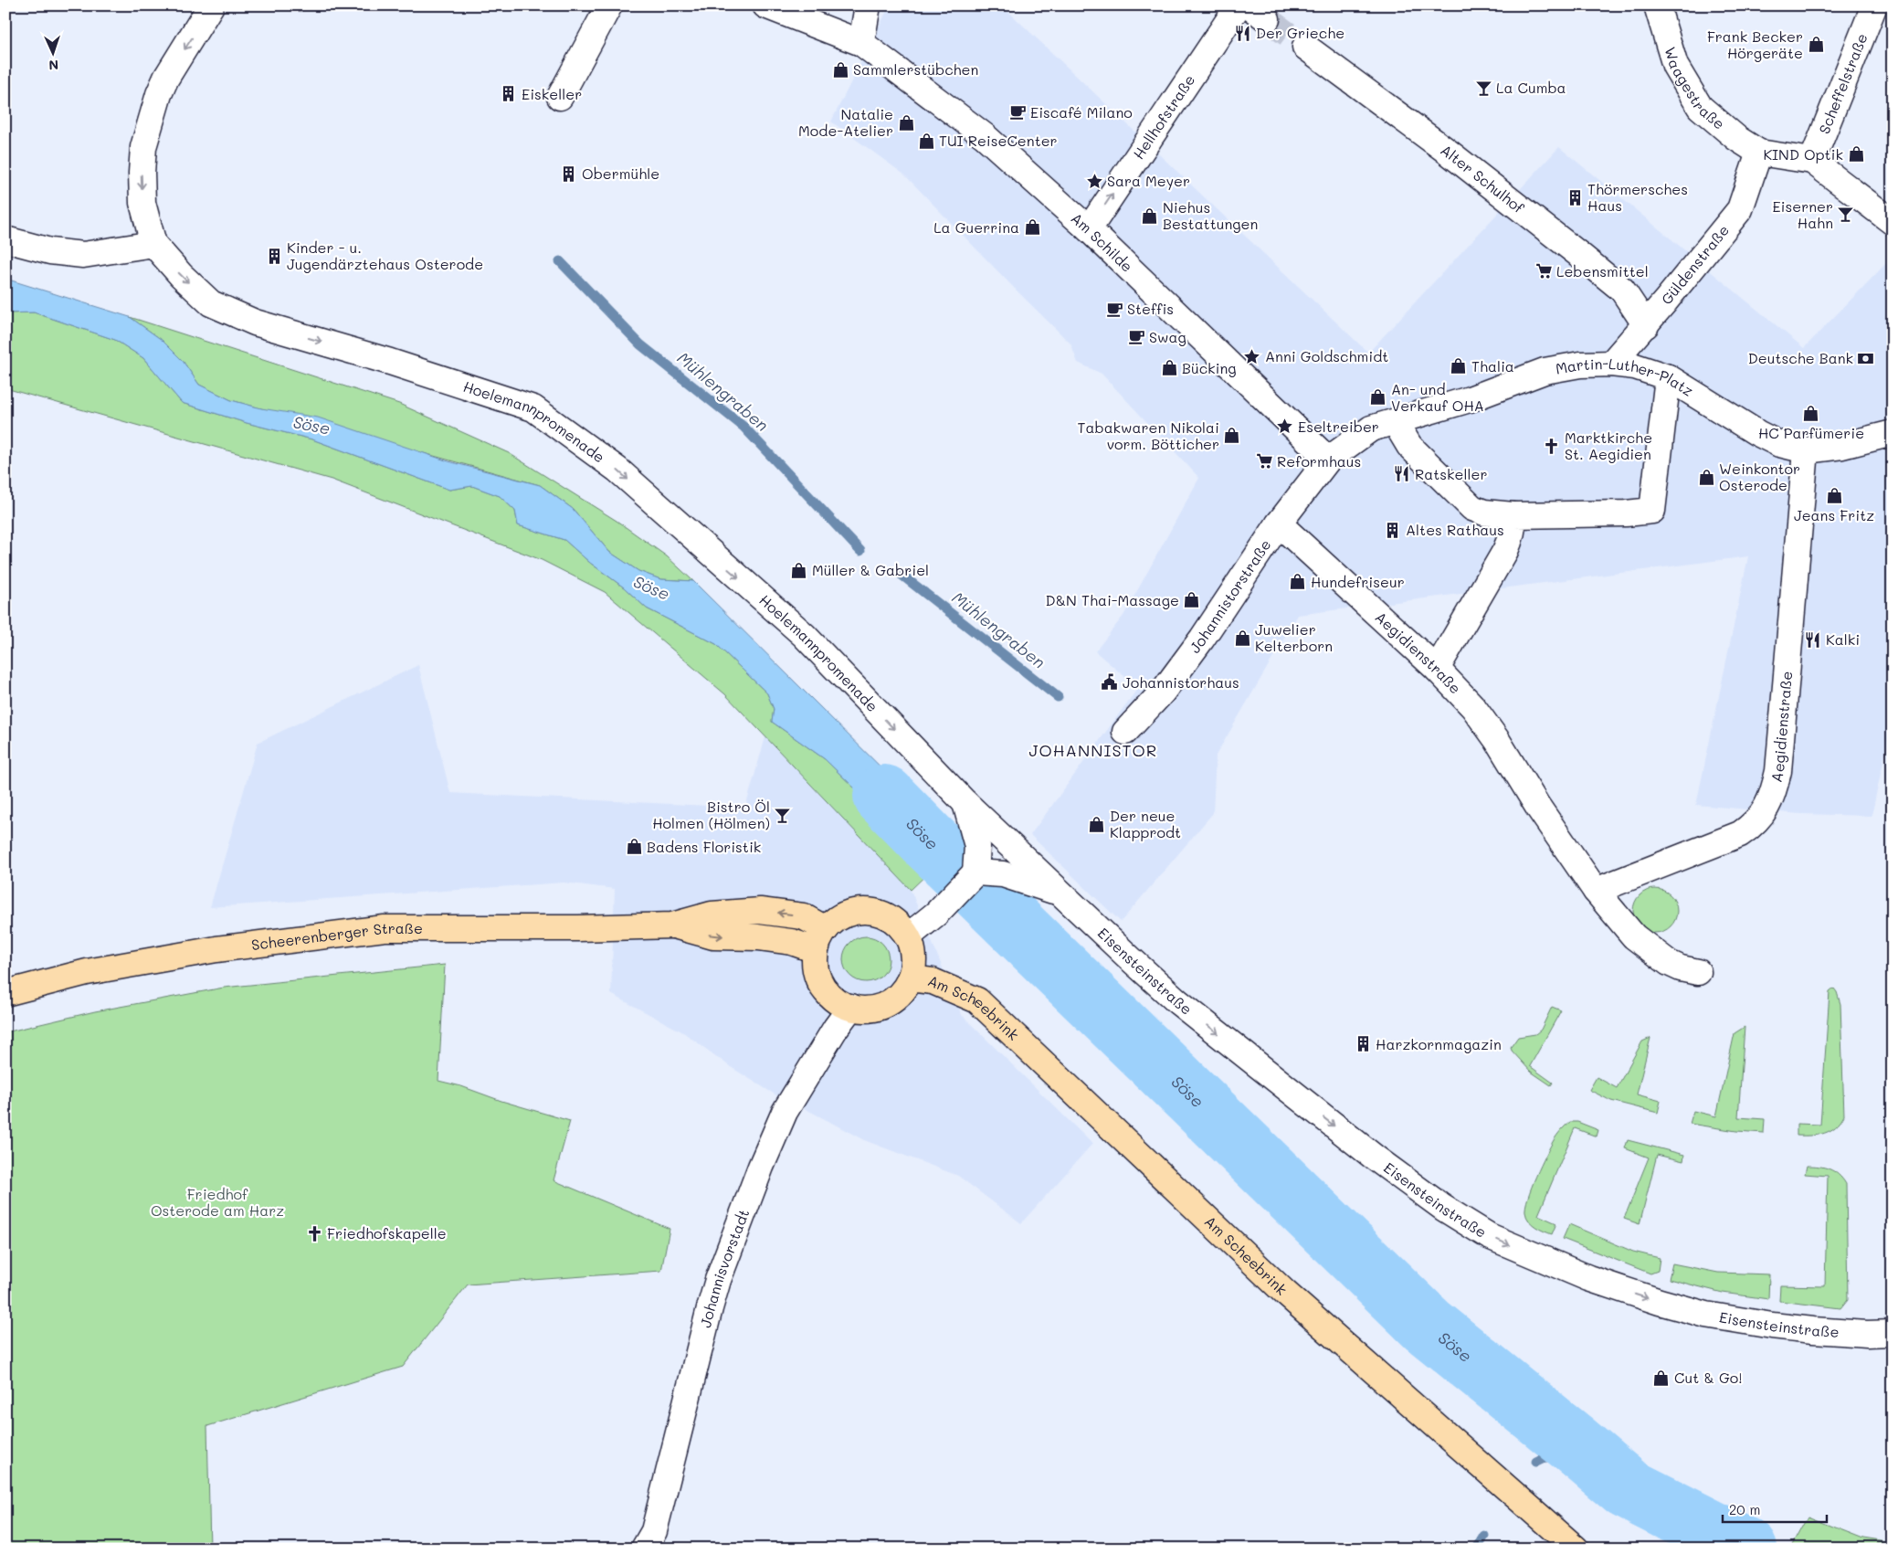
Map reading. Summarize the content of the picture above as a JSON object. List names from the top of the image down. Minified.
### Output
{"streets":{"main road":["Scheerenberger Straße","Am Scheebrink"],"street":["Scheffelstraße","Waagestraße","Hellhofstraße","Alter Schulhof","Am Schilde","Güldenstraße","Martin-Luther-Platz","Hoelemannpromenade","Johannistorstraße","Aegidienstraße","Eisensteinstraße","Johannisvorstadt"]},"crossings":[["Waagestraße","Güldenstraße"],["Hellhofstraße","Am Schilde"],["Alter Schulhof","Güldenstraße"],["Am Schilde","Martin-Luther-Platz"],["Güldenstraße","Martin-Luther-Platz"],["Martin-Luther-Platz","Johannistorstraße"],["Martin-Luther-Platz","Aegidienstraße"],["Hoelemannpromenade","Eisensteinstraße"],["Johannistorstraße","Aegidienstraße"],["Scheerenberger Straße","Am Scheebrink"],["Scheerenberger Straße","Johannisvorstadt"],["Am Scheebrink","Johannisvorstadt"]],"one_way":["Hellhofstraße","Hoelemannpromenade","Eisensteinstraße"],"districts":["JOHANNISTOR"],"water":["Mühlengraben","Söse"],"parks":["Friedhof Osterode am Harz"],"places":{"restaurant":["Der Grieche","Ratskeller","Kalki"],"shop":["Frank Becker Hörgeräte","Sammlerstübchen","Natalie Mode-Atelier","TUI ReiseCenter","KIND Optik","Niehus Bestattungen","La Guerrina","Thalia","Bücking","An- und Verkauf OHA","HC Parfümerie","Tabakwaren Nikolai vorm. Bötticher","Weinkontor Osterode","Jeans Fritz","Müller & Gabriel","Hundefriseur","D&N Thai-Massage","Juwelier Kelterborn","Der neue Klapprodt","Badens Floristik","Cut & Go!"],"bar":["La Cumba","Eiserner Hahn","Bistro Öl Holmen (Hölmen)"],"building":["Eiskeller","Obermühle","Thörmersches Haus","Kinder - u. Jugendärztehaus Osterode","Altes Rathaus","Harzkornmagazin"],"cafe":["Eiscafé Milano","Steffis","Swag"],"place":["Sara Meyer","Anni Goldschmidt","Eseltreiber"],"supermarket":["Lebensmittel","Reformhaus"],"bank":["Deutsche Bank"],"church":["Marktkirche St. Aegidien","Friedhofskapelle"],"public building":["Johannistorhaus"]},"scale_bar":"20 m","north":"bottom"}
